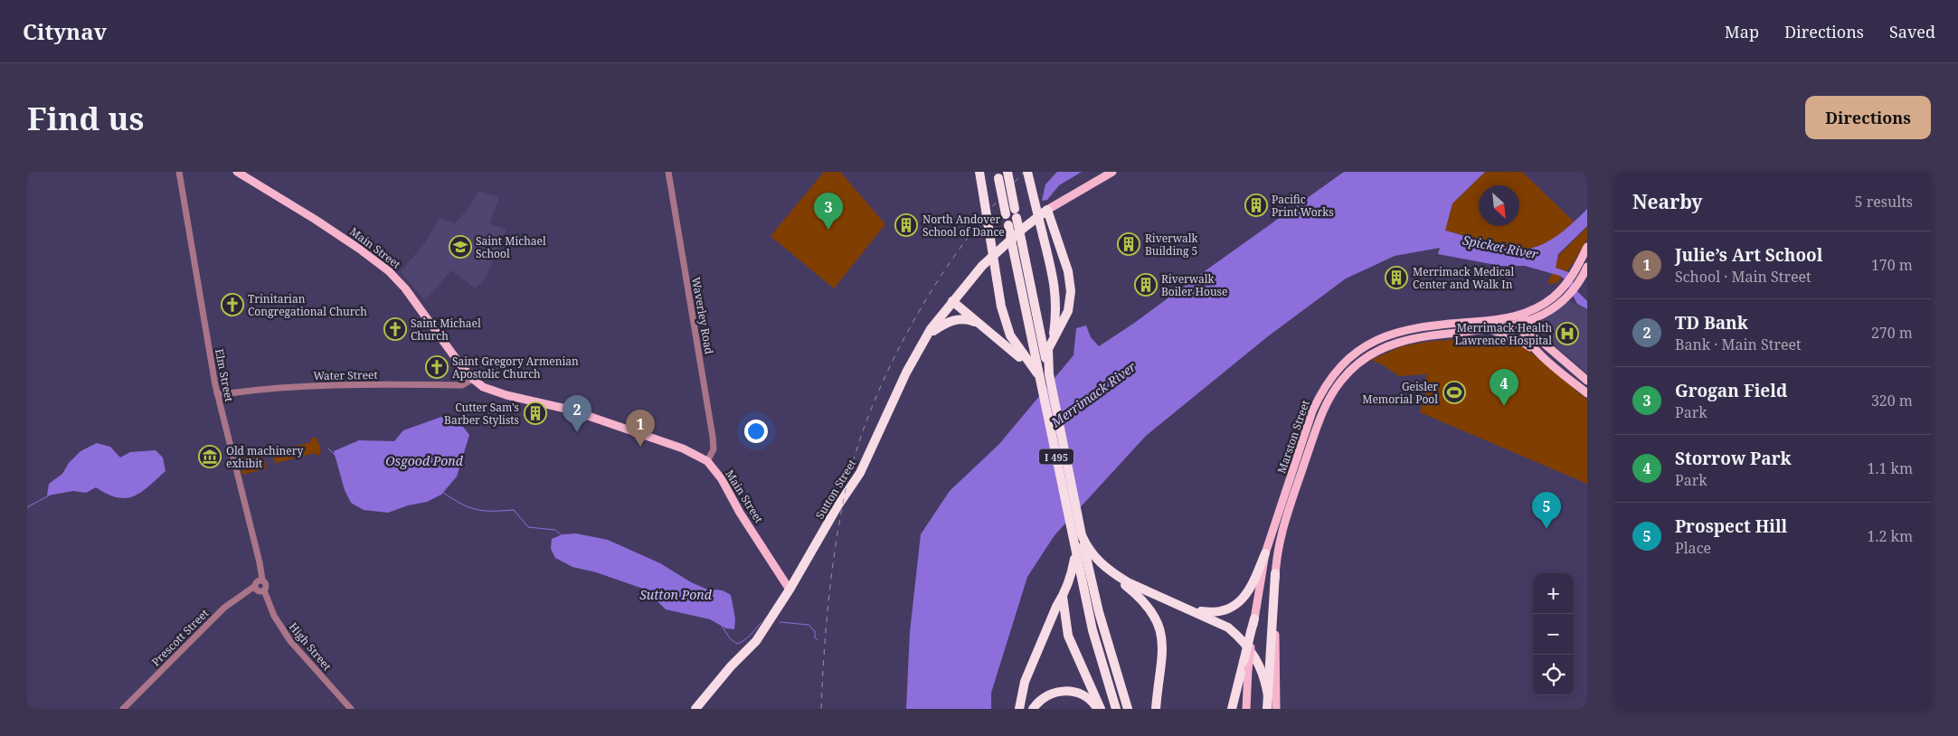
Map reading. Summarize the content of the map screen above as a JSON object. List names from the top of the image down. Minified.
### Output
{"streets":{"highway":["I 495","Sutton Street"],"main road":["Main Street","Marston Street"],"street":["Waverley Road","Elm Street","Water Street","Prescott Street","High Street"]},"crossings":[["Main Street","Waverley Road"],["Main Street","Water Street"],["Main Street","Sutton Street"],["Elm Street","Water Street"],["Elm Street","Prescott Street"],["Elm Street","High Street"],["Prescott Street","High Street"]],"water":["Spicket River","Merrimack River","Osgood Pond","Sutton Pond"],"places":{"building":["Pacific Print Works","North Andover School of Dance","Riverwalk Building 5","Merrimack Medical Center and Walk In","Riverwalk Boiler House","Cutter Sam's Barber Stylists"],"school or university":["Saint Michael School"],"church":["Trinitarian Congregational Church","Saint Michael Church","Saint Gregory Armenian Apostolic Church"],"hospital":["Merrimack Health Lawrence Hospital"],"sports":["Geisler Memorial Pool"],"museum":["Old machinery exhibit"]},"north":"bottom right","page":{"header":"Citynav","nav":["Map","Directions","Saved"],"buttons":"Directions","title":"Find us","heading":["Nearby","5 results"],"pins":["3","4","2","1","5"],"list":[{"mark":"1","name":"Julie’s Art School","note":"School · Main Street","value":"170 m"},{"mark":"2","name":"TD Bank","note":"Bank · Main Street","value":"270 m"},{"mark":"3","name":"Grogan Field","note":"Park","value":"320 m"},{"mark":"4","name":"Storrow Park","note":"Park","value":"1.1 km"},{"mark":"5","name":"Prospect Hill","note":"Place","value":"1.2 km"}],"map_buttons":["+","−"]}}
